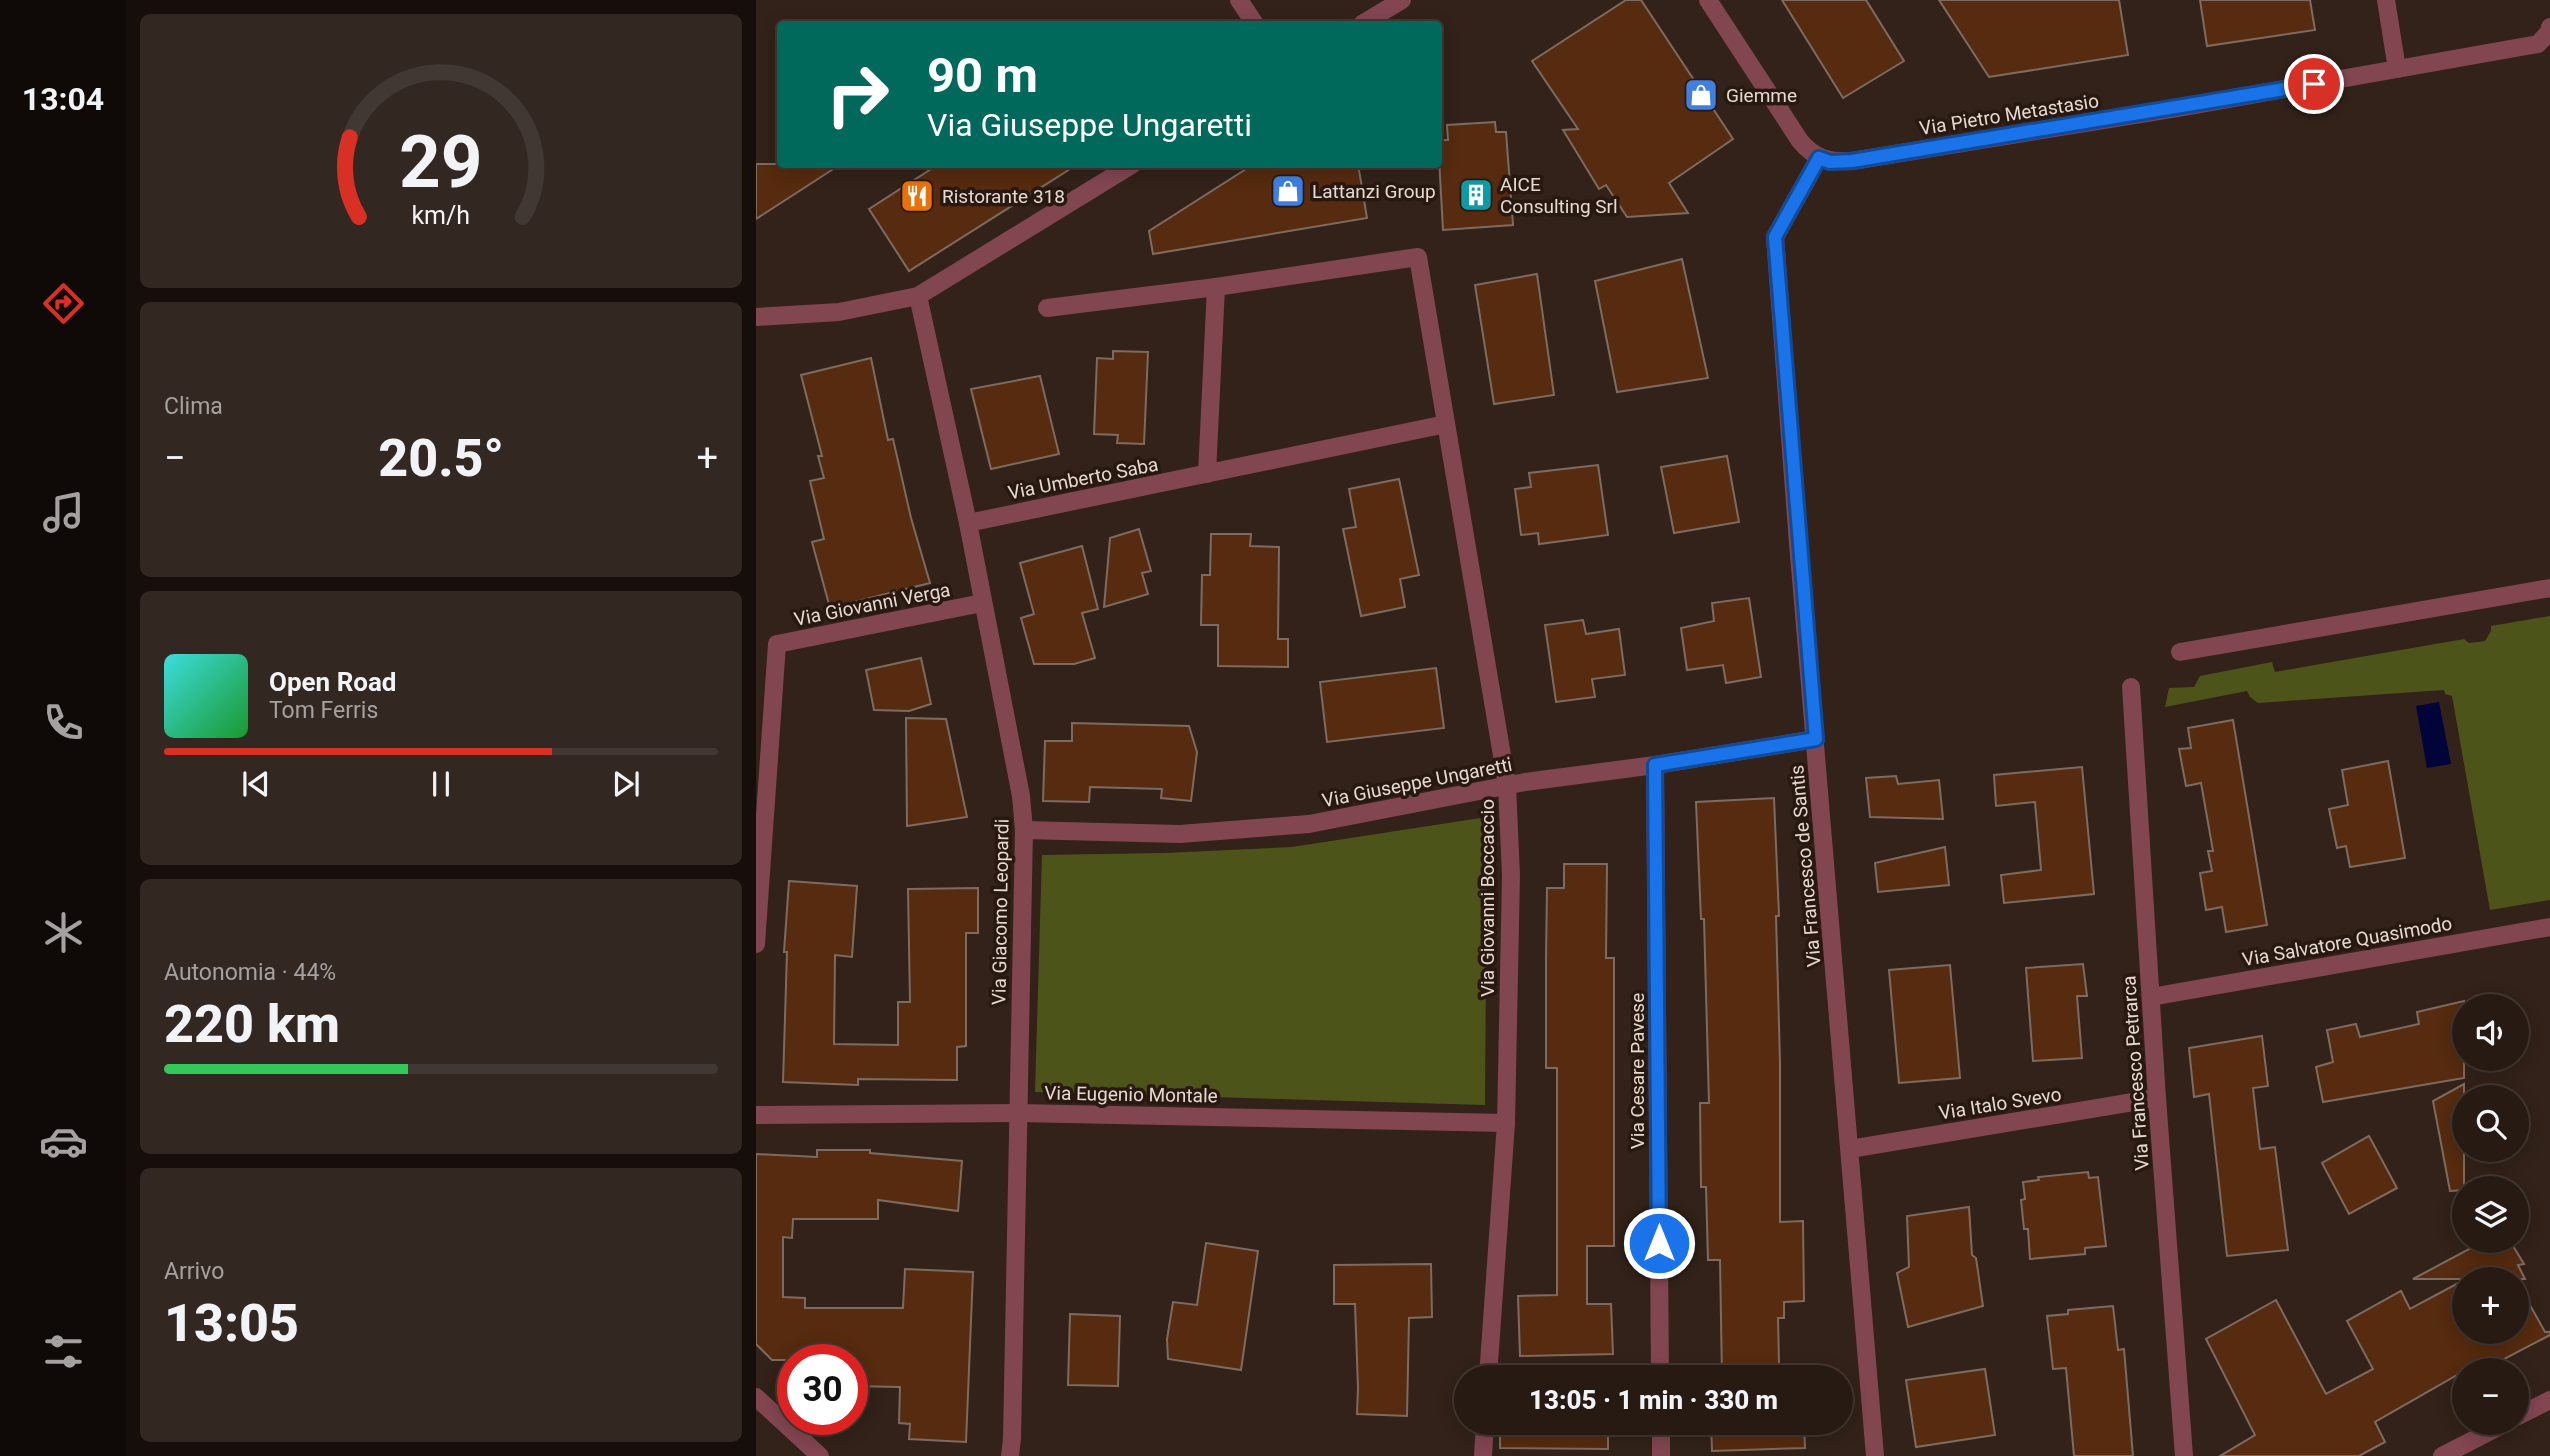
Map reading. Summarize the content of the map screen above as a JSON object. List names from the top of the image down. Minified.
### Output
{"streets":{"street":["Via Pietro Metastasio","Via Umberto Saba","Via Giovanni Verga","Via Giuseppe Ungaretti","Via Francesco de Santis","Via Giovanni Boccaccio","Via Giacomo Leopardi","Via Salvatore Quasimodo","Via Cesare Pavese","Via Francesco Petrarca","Via Eugenio Montale","Via Italo Svevo"]},"crossings":[["Via Pietro Metastasio","Via Francesco de Santis"],["Via Umberto Saba","Via Giovanni Boccaccio"],["Via Umberto Saba","Via Giacomo Leopardi"],["Via Giovanni Verga","Via Giacomo Leopardi"],["Via Giuseppe Ungaretti","Via Francesco de Santis"],["Via Giuseppe Ungaretti","Via Giovanni Boccaccio"],["Via Giuseppe Ungaretti","Via Giacomo Leopardi"],["Via Giuseppe Ungaretti","Via Cesare Pavese"],["Via Francesco de Santis","Via Italo Svevo"],["Via Giovanni Boccaccio","Via Eugenio Montale"],["Via Giacomo Leopardi","Via Eugenio Montale"],["Via Salvatore Quasimodo","Via Francesco Petrarca"],["Via Francesco Petrarca","Via Italo Svevo"]],"places":{"shop":["Giemme","Lattanzi Group"],"building":["AICE Consulting Srl"],"restaurant":["Ristorante 318"]},"page":{"tabs":"13:04","turn":["90 m","Via Giuseppe Ungaretti"],"tile":["Clima",["Autonomia · 44%","220 km"],["Arrivo","13:05"]],"heat":["−","20.5°","+"],"song":["Open Road","Tom Ferris"],"map_buttons":["+","−"],"limit":"30","trip":"13:05 · 1 min · 330 m","gauge":["29","km/h"]}}
